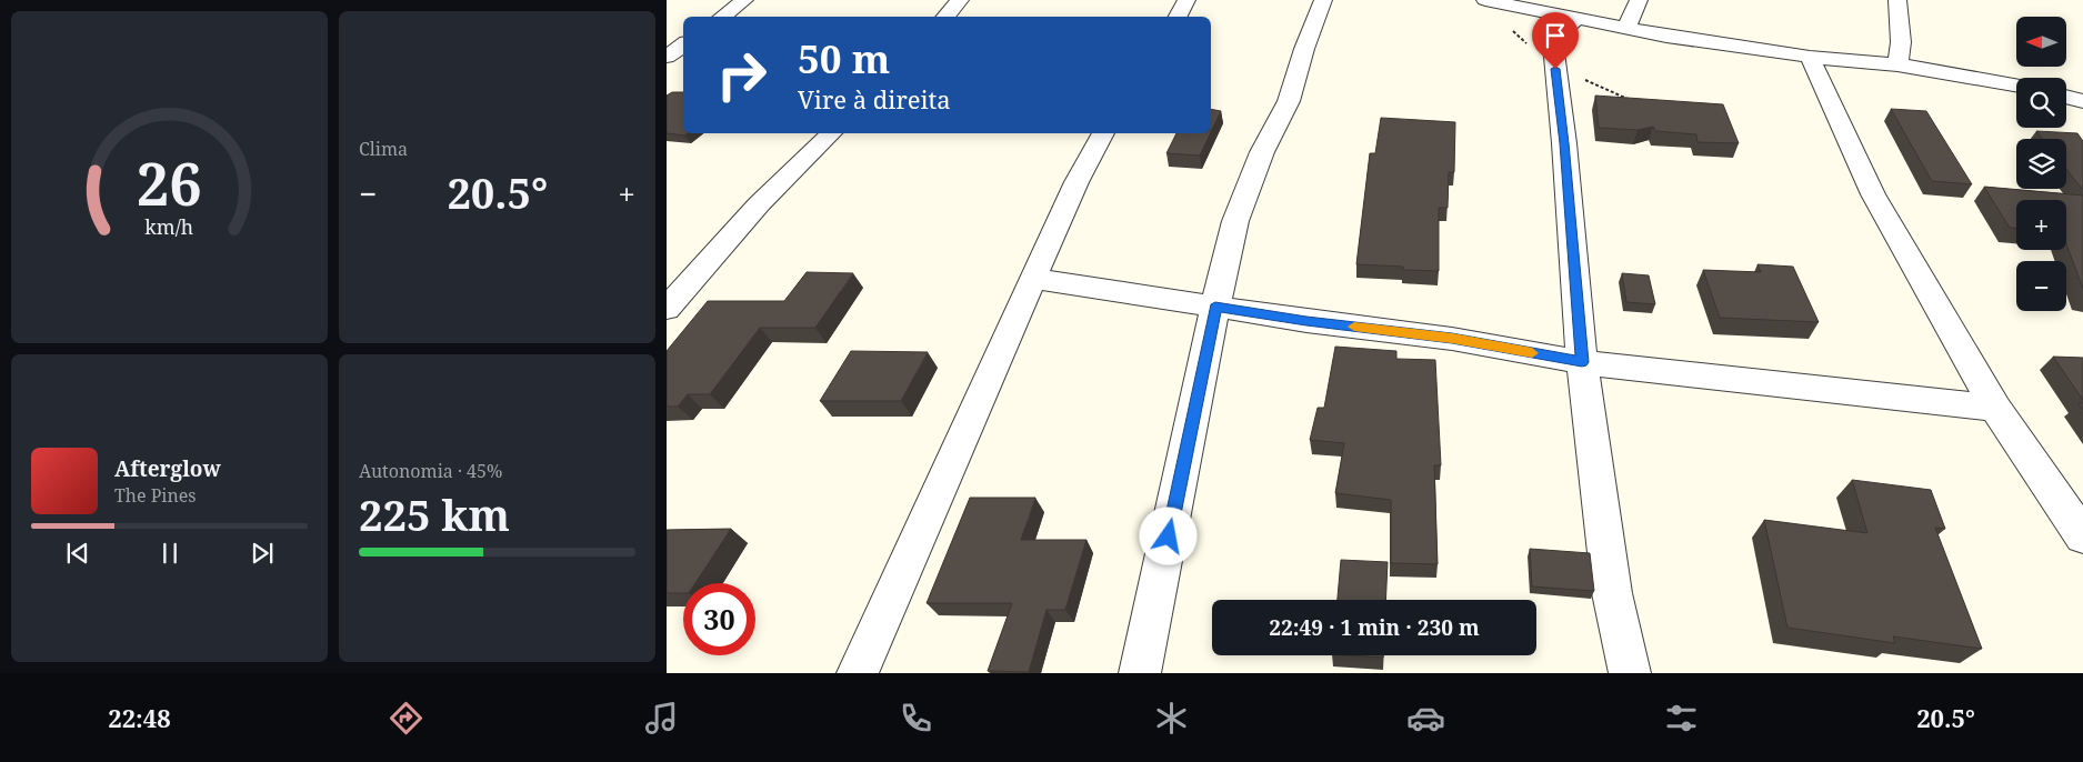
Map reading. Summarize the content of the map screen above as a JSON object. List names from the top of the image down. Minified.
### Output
{"north":"left","page":{"tile":["Clima",["Autonomia · 45%","225 km"]],"map_buttons":["+","−"],"turn":["50 m","Vire à direita"],"heat":["−","20.5°","+"],"song":["Afterglow","The Pines"],"limit":"30","trip":"22:49 · 1 min · 230 m","tabs":["22:48","20.5°"],"gauge":["26","km/h"]}}
